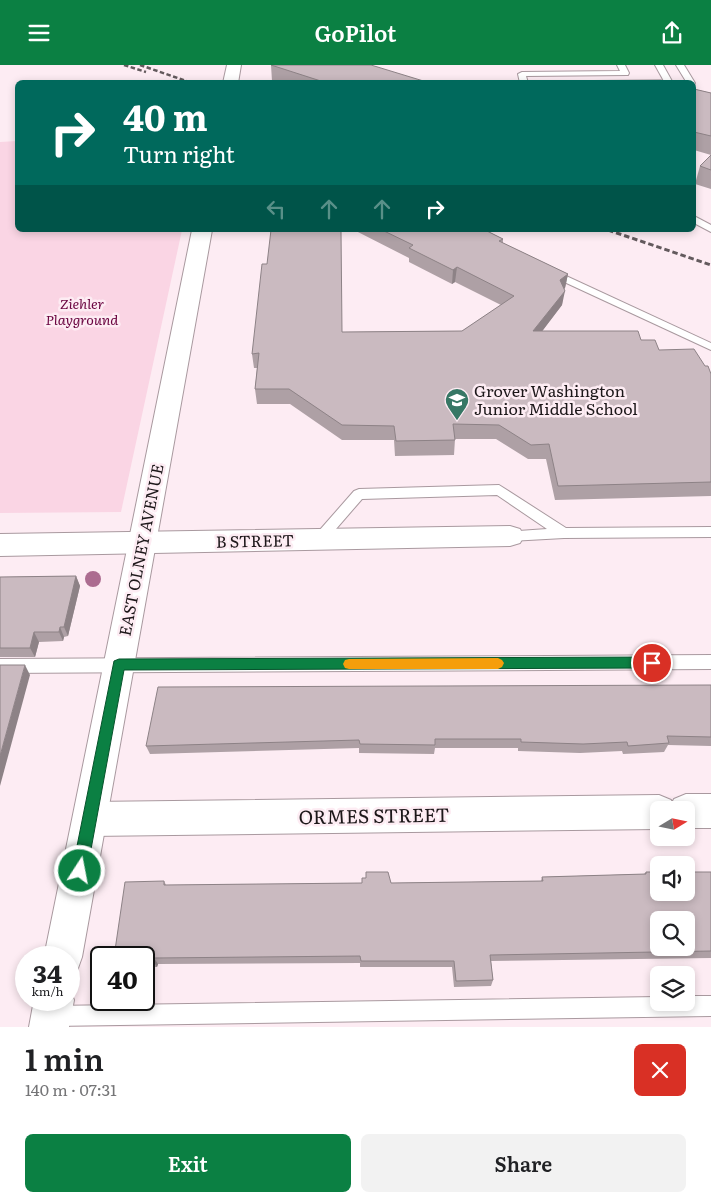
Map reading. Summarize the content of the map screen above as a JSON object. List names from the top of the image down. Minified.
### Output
{"streets":{"street":["B STREET","EAST OLNEY AVENUE","ORMES STREET"]},"crossings":[["B STREET","EAST OLNEY AVENUE"],["EAST OLNEY AVENUE","ORMES STREET"]],"parks":["Ziehler Playground"],"places":{"school or university":["Grover Washington Junior Middle School"]},"north":"right","page":{"header":"GoPilot","turn":["40 m","Turn right"],"speed":"34 km/h","limit":"40","heading":["1 min","140 m · 07:31"],"buttons":["Exit","Share"]}}
